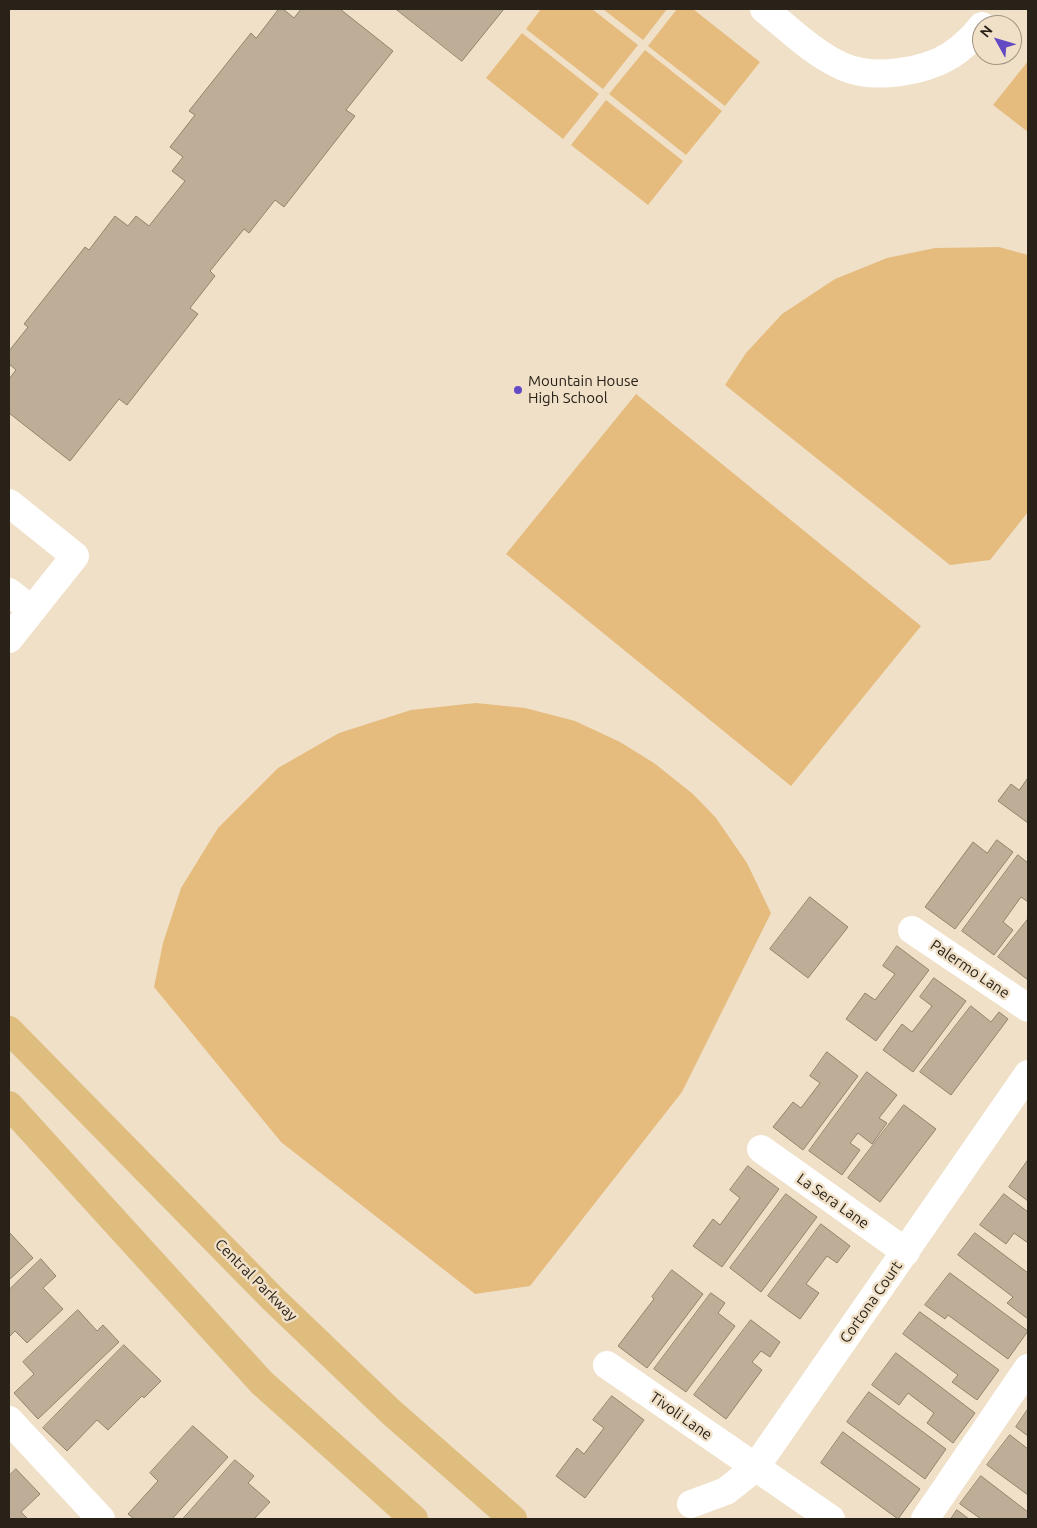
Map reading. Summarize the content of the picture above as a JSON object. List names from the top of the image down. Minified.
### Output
{"streets":{"main road":["Central Parkway"],"street":["Palermo Lane","La Sera Lane","Cortona Court","Tivoli Lane"]},"crossings":[["La Sera Lane","Cortona Court"],["Cortona Court","Tivoli Lane"]],"places":["Mountain House High School"],"north":"top left"}
